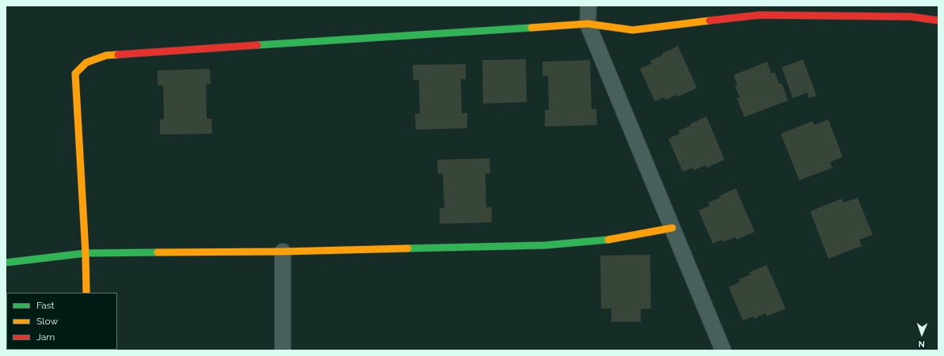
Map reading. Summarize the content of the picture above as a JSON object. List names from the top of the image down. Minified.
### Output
{"legend":["Fast","Slow","Jam"],"north":"bottom"}
